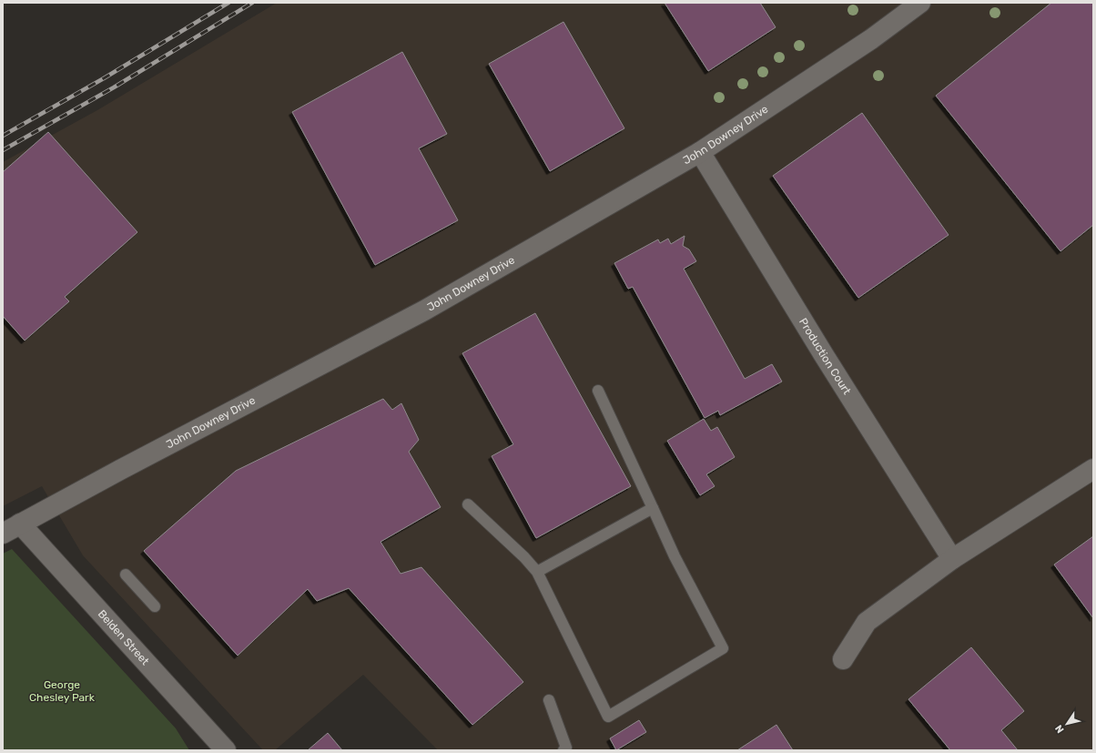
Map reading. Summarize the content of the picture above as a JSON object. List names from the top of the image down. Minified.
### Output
{"streets":{"street":["John Downey Drive","Production Court","Belden Street"]},"crossings":[["John Downey Drive","Production Court"],["John Downey Drive","Belden Street"]],"parks":["George Chesley Park"],"north":"bottom left"}
